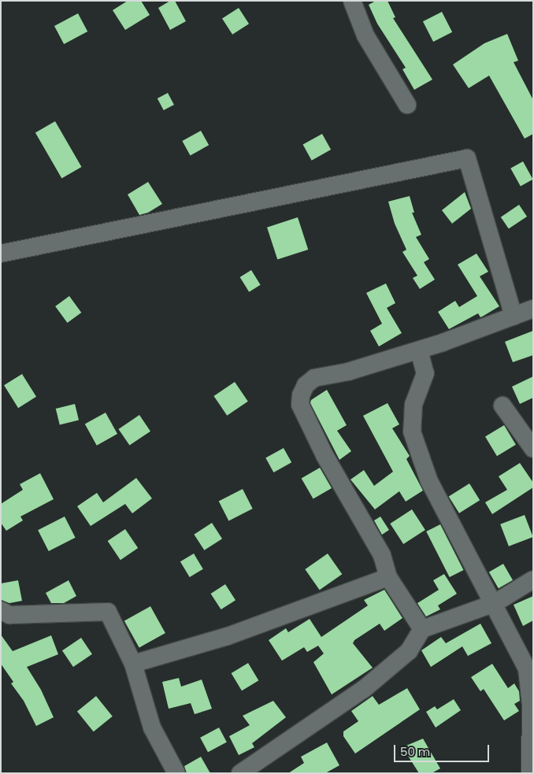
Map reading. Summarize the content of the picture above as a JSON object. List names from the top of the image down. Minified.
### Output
{"scale_bar":"50 m"}
